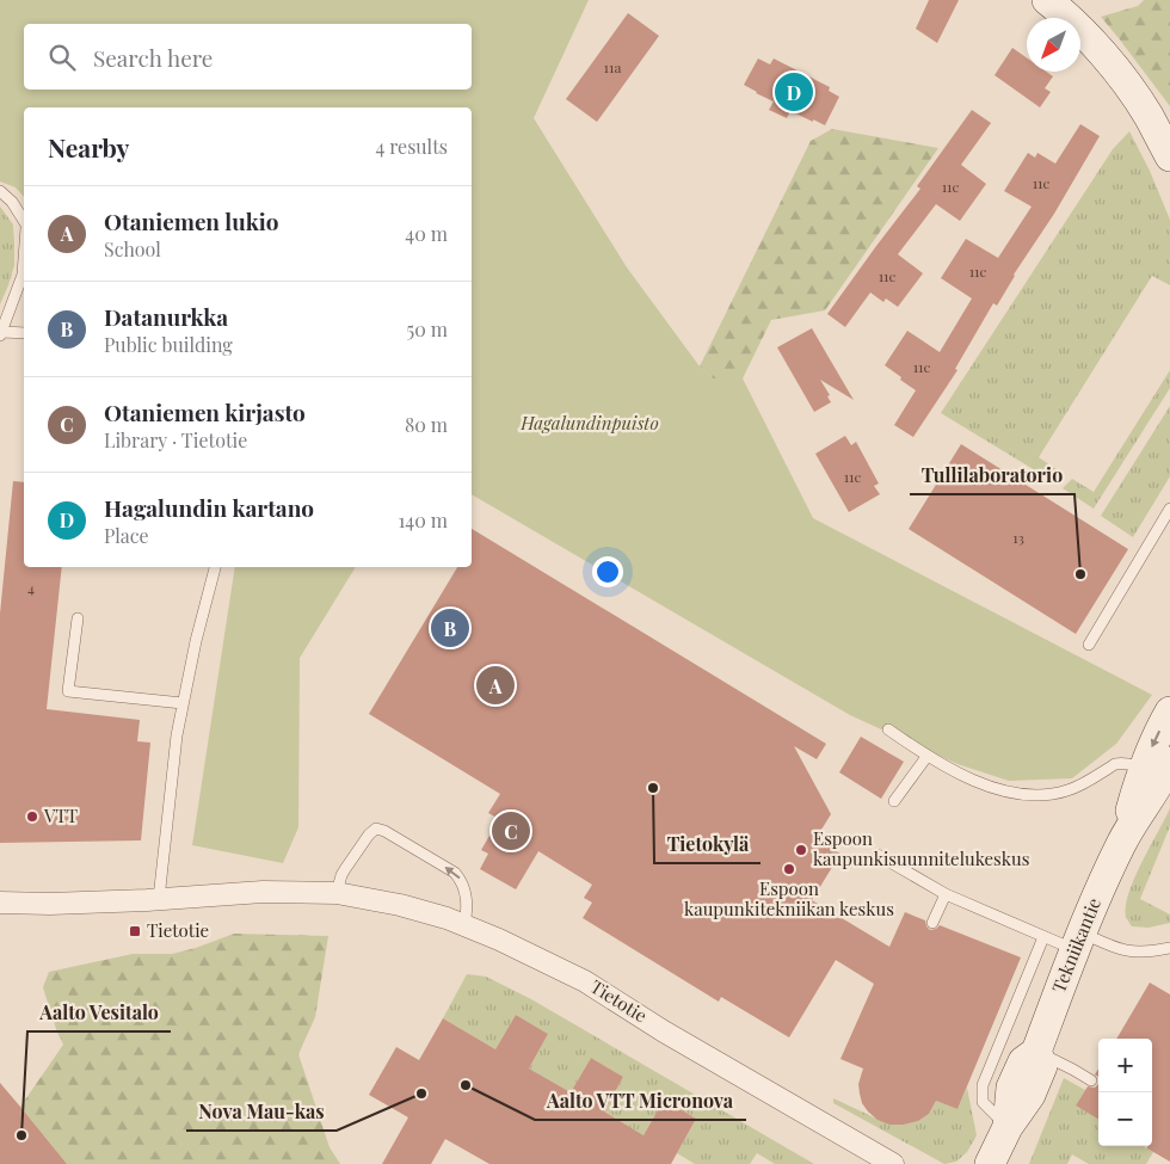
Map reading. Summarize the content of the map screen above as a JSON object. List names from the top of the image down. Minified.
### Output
{"streets":{"main road":["Tekniikantie"],"street":["Tietotie"]},"parks":["Hagalundinpuisto"],"places":{"other":["Tullilaboratorio","Tietokylä","VTT","Espoon kaupunkisuunnitelukeskus","Espoon kaupunkitekniikan keskus","Aalto VTT Micronova","Nova Mau-kas","Aalto Vesitalo"],"transit":["Tietotie"]},"house_numbers":["11a","11c","11c","11c","11c","11c","11c","13","4"],"north":"bottom left","page":{"search":"Search here","pins":["D","B","A","C"],"heading":["Nearby","4 results"],"list":[{"mark":"A","name":"Otaniemen lukio","note":"School","value":"40 m"},{"mark":"B","name":"Datanurkka","note":"Public building","value":"50 m"},{"mark":"C","name":"Otaniemen kirjasto","note":"Library · Tietotie","value":"80 m"},{"mark":"D","name":"Hagalundin kartano","note":"Place","value":"140 m"}],"map_buttons":["+","−"]}}
